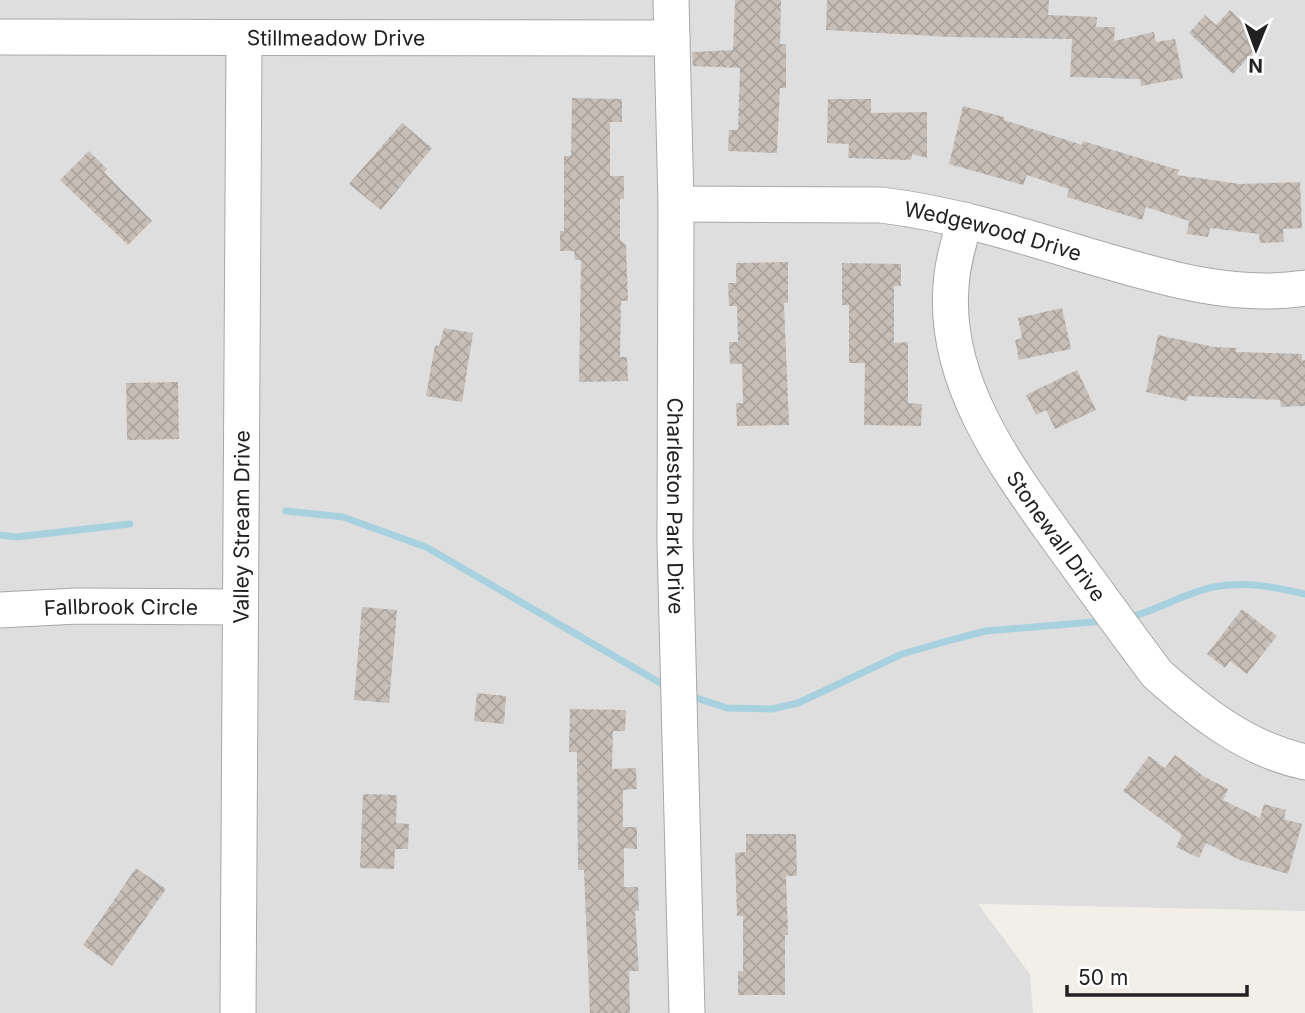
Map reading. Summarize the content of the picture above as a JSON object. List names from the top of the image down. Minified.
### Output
{"streets":{"street":["Stillmeadow Drive","Wedgewood Drive","Charleston Park Drive","Valley Stream Drive","Stonewall Drive","Fallbrook Circle"]},"crossings":[["Stillmeadow Drive","Charleston Park Drive"],["Stillmeadow Drive","Valley Stream Drive"],["Wedgewood Drive","Charleston Park Drive"],["Wedgewood Drive","Stonewall Drive"],["Valley Stream Drive","Fallbrook Circle"]],"scale_bar":"50 m","north":"bottom"}
